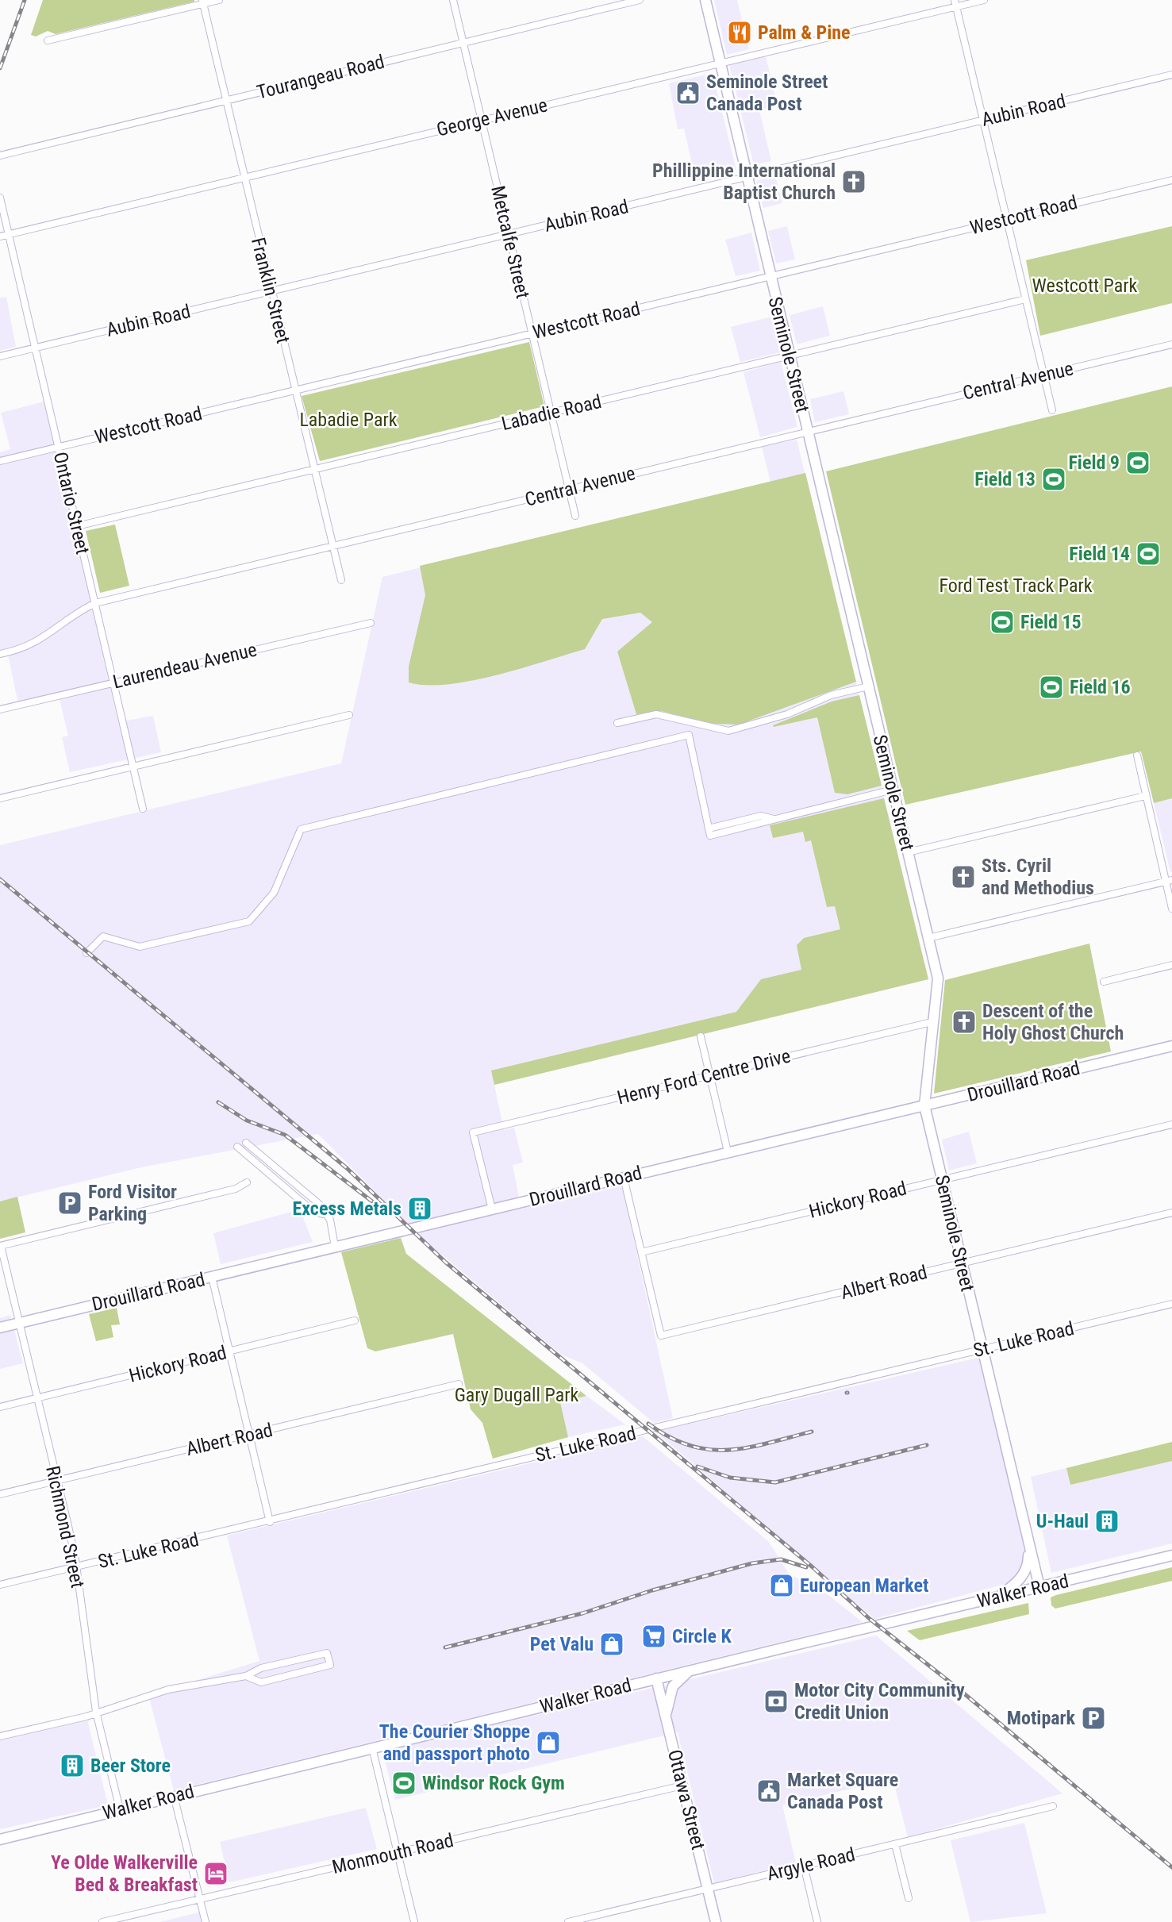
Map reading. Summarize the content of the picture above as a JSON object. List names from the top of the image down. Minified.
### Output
{"streets":{"street":["Tourangeau Road","Aubin Road","George Avenue","Westcott Road","Metcalfe Street","Franklin Street","Seminole Street","Central Avenue","Labadie Road","Ontario Street","Laurendeau Avenue","Henry Ford Centre Drive","Drouillard Road","Hickory Road","Albert Road","St. Luke Road","Richmond Street","Walker Road","Ottawa Street","Monmouth Road","Argyle Road"]},"crossings":[["Tourangeau Road","Metcalfe Street"],["Tourangeau Road","Franklin Street"],["Aubin Road","Metcalfe Street"],["Aubin Road","Franklin Street"],["Aubin Road","Seminole Street"],["Aubin Road","Ontario Street"],["George Avenue","Metcalfe Street"],["George Avenue","Franklin Street"],["George Avenue","Seminole Street"],["George Avenue","Ontario Street"],["Westcott Road","Metcalfe Street"],["Westcott Road","Franklin Street"],["Westcott Road","Seminole Street"],["Westcott Road","Ontario Street"],["Metcalfe Street","Central Avenue"],["Metcalfe Street","Labadie Road"],["Franklin Street","Central Avenue"],["Franklin Street","Labadie Road"],["Seminole Street","Central Avenue"],["Seminole Street","Labadie Road"],["Seminole Street","Henry Ford Centre Drive"],["Seminole Street","Drouillard Road"],["Seminole Street","Hickory Road"],["Seminole Street","Albert Road"],["Seminole Street","St. Luke Road"],["Seminole Street","Walker Road"],["Central Avenue","Ontario Street"],["Labadie Road","Ontario Street"],["Ontario Street","Laurendeau Avenue"],["Henry Ford Centre Drive","Drouillard Road"],["Drouillard Road","Richmond Street"],["Hickory Road","Albert Road"],["Hickory Road","Richmond Street"],["Albert Road","Richmond Street"],["St. Luke Road","Richmond Street"],["Richmond Street","Walker Road"],["Walker Road","Ottawa Street"],["Ottawa Street","Monmouth Road"],["Ottawa Street","Argyle Road"]],"parks":["Westcott Park","Labadie Park","Ford Test Track Park","Gary Dugall Park"],"places":{"restaurant":["Palm & Pine"],"public building":["Seminole Street Canada Post","Market Square Canada Post"],"church":["Phillippine International Baptist Church","Sts. Cyril and Methodius","Descent of the Holy Ghost Church"],"sports":["Field 9","Field 13","Field 14","Field 15","Field 16","Windsor Rock Gym"],"parking":["Ford Visitor Parking","Motipark"],"building":["Excess Metals","U-Haul","Beer Store"],"shop":["European Market","Pet Valu","The Courier Shoppe and passport photo"],"supermarket":["Circle K"],"bank":["Motor City Community Credit Union"],"hotel":["Ye Olde Walkerville Bed & Breakfast"]}}
